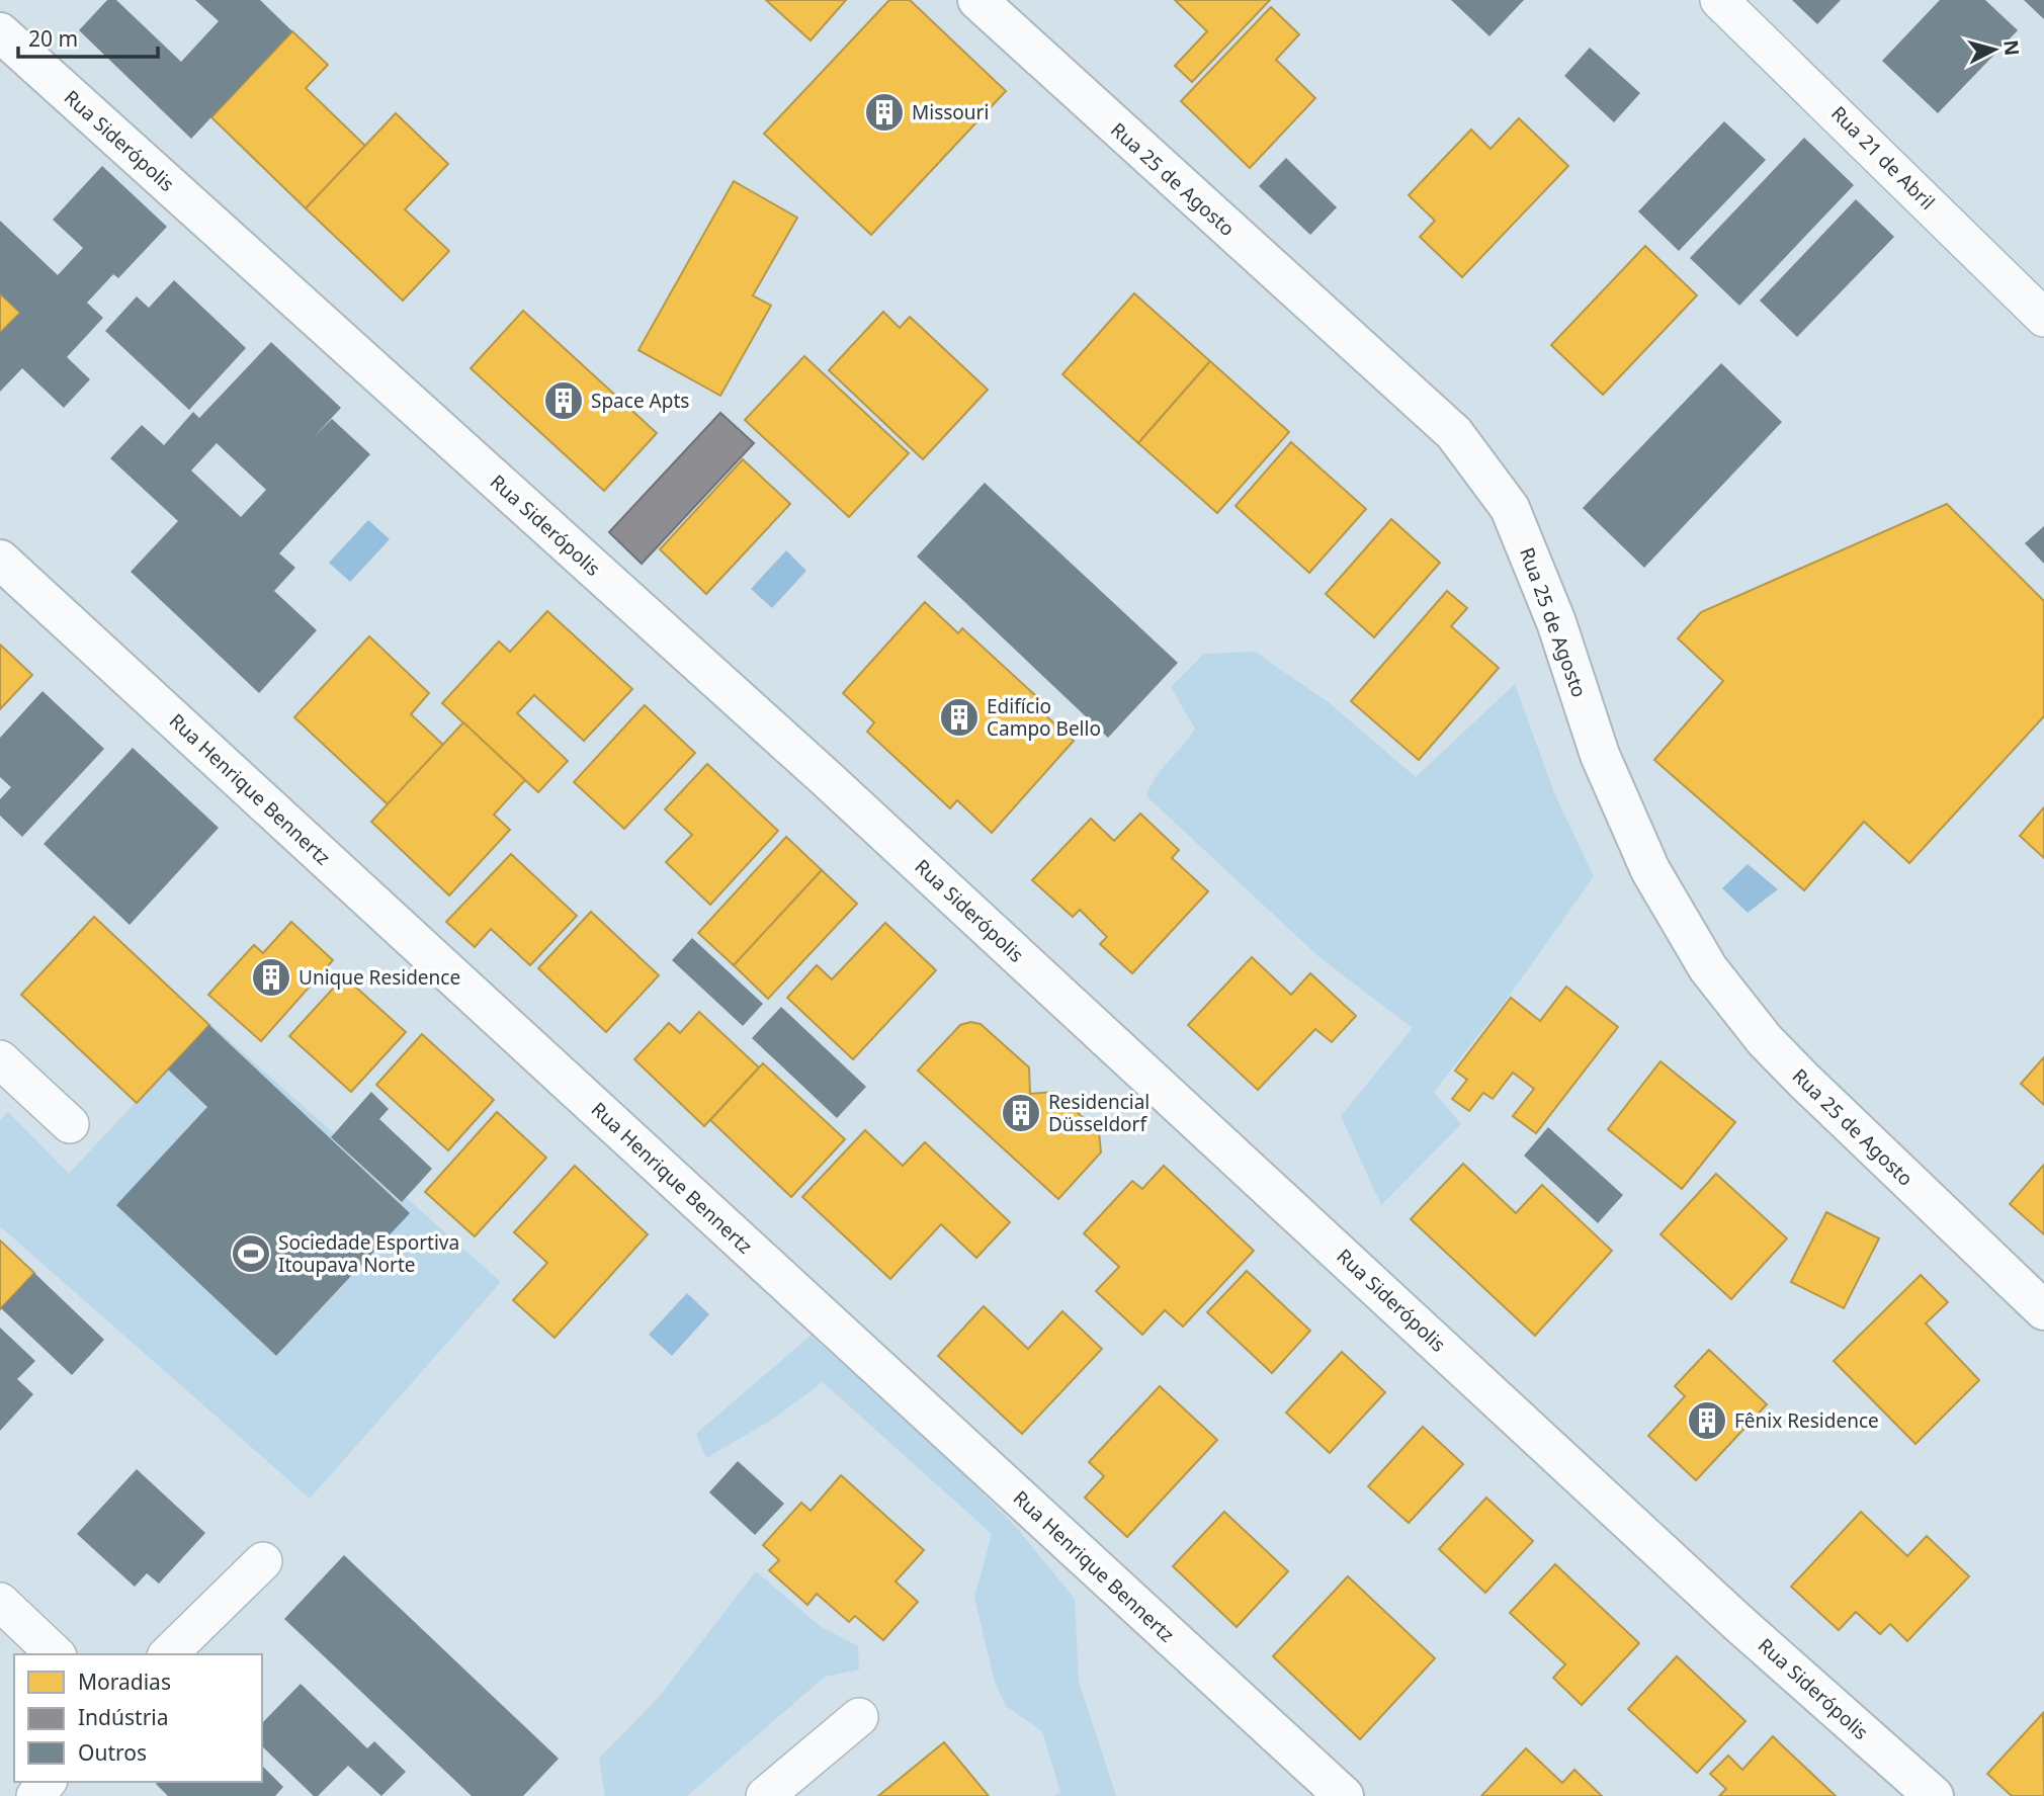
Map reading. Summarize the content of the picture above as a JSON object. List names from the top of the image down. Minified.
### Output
{"streets":{"street":["Rua Siderópolis","Rua 21 de Abril","Rua 25 de Agosto","Rua Henrique Bennertz"]},"places":{"building":["Missouri","Space Apts","Edifício Campo Bello","Unique Residence","Residencial Düsseldorf","Fênix Residence"],"sports":["Sociedade Esportiva Itoupava Norte"]},"legend":["Moradias","Indústria","Outros"],"scale_bar":"20 m","north":"right"}
